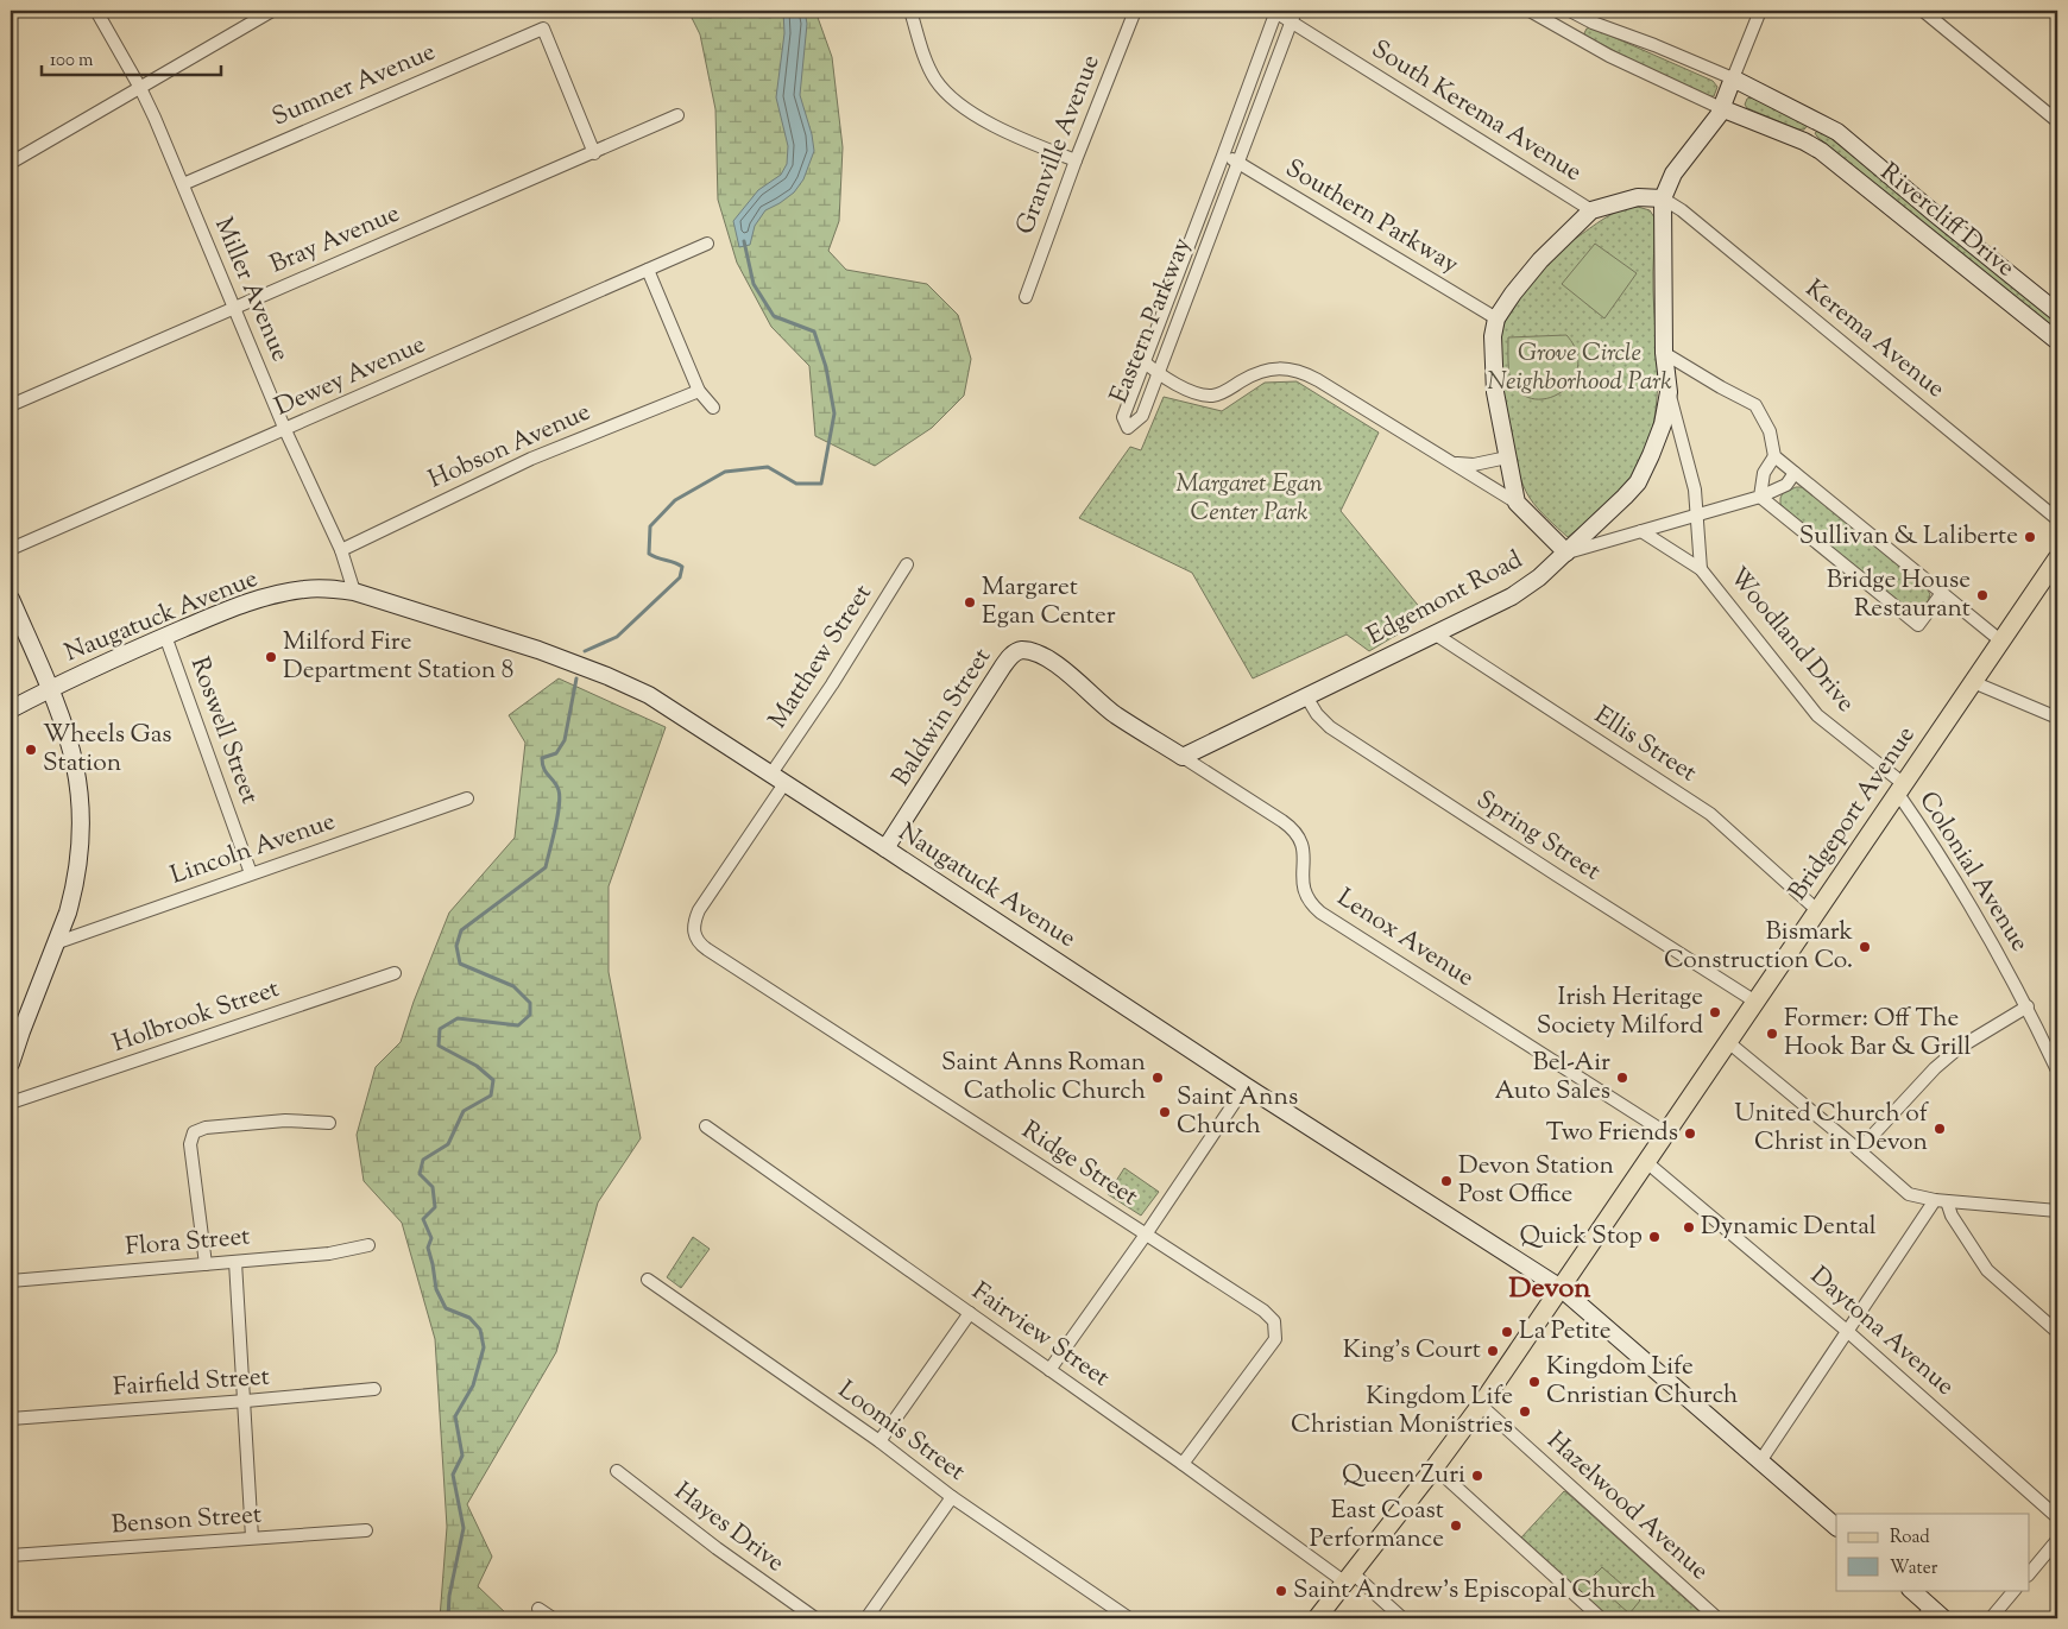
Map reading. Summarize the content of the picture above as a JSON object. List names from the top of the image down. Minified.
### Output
{"streets":{"main road":["Bridgeport Avenue"],"street":["Sumner Avenue","South Kerema Avenue","Granville Avenue","Southern Parkway","Rivercliff Drive","Bray Avenue","Miller Avenue","Eastern Parkway","Kerema Avenue","Dewey Avenue","Hobson Avenue","Edgemont Road","Naugatuck Avenue","Woodland Drive","Matthew Street","Baldwin Street","Roswell Street","Ellis Street","Spring Street","Lincoln Avenue","Colonial Avenue","Lenox Avenue","Holbrook Street","Ridge Street","Flora Street","Daytona Avenue","Fairview Street","Fairfield Street","Loomis Street","Hazelwood Avenue","Benson Street","Hayes Drive"]},"crossings":[["Sumner Avenue","Bray Avenue"],["Sumner Avenue","Miller Avenue"],["South Kerema Avenue","Eastern Parkway"],["Southern Parkway","Eastern Parkway"],["Rivercliff Drive","Edgemont Road"],["Bray Avenue","Miller Avenue"],["Miller Avenue","Dewey Avenue"],["Miller Avenue","Hobson Avenue"],["Miller Avenue","Naugatuck Avenue"],["Kerema Avenue","Edgemont Road"],["Edgemont Road","Woodland Drive"],["Edgemont Road","Ellis Street"],["Edgemont Road","Spring Street"],["Edgemont Road","Lenox Avenue"],["Naugatuck Avenue","Matthew Street"],["Naugatuck Avenue","Baldwin Street"],["Naugatuck Avenue","Roswell Street"],["Naugatuck Avenue","Bridgeport Avenue"],["Naugatuck Avenue","Ridge Street"],["Woodland Drive","Bridgeport Avenue"],["Woodland Drive","Colonial Avenue"],["Baldwin Street","Lenox Avenue"],["Roswell Street","Lincoln Avenue"],["Ellis Street","Bridgeport Avenue"],["Bridgeport Avenue","Spring Street"],["Bridgeport Avenue","Colonial Avenue"],["Bridgeport Avenue","Lenox Avenue"],["Bridgeport Avenue","Daytona Avenue"],["Bridgeport Avenue","Fairview Street"],["Bridgeport Avenue","Hazelwood Avenue"],["Ridge Street","Fairview Street"]],"districts":["Devon"],"parks":["Grove Circle Neighborhood Park","Margaret Egan Center Park"],"places":["Sullivan & Laliberte","Bridge House Restaurant","Margaret Egan Center","Milford Fire Department Station 8","Wheels Gas Station","Bismark Construction Co.","Irish Heritage Society Milford","Former: Off The Hook Bar & Grill","Saint Anns Roman Catholic Church","Bel-Air Auto Sales","Saint Anns Church","United Church of Christ in Devon","Two Friends","Devon Station Post Office","Dynamic Dental","Quick Stop","La Petite","King's Court","Kingdom Life Cnristian Church","Kingdom Life Christian Monistries","Queen Zuri","East Coast Performance","Saint Andrew's Episcopal Church"],"legend":["Road","Water"],"scale_bar":"100 m"}
